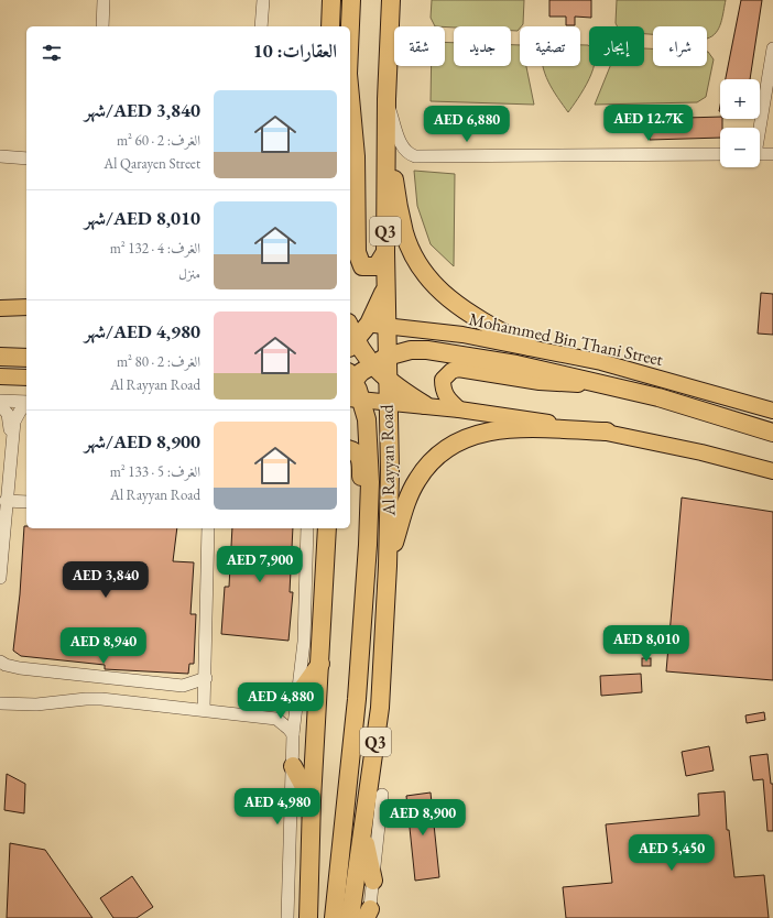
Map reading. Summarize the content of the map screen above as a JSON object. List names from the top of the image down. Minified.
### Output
{"streets":{"highway":["Q3","Al Rayyan Road"],"main road":["Mohammed Bin Thani Street"]},"crossings":[["Q3","Mohammed Bin Thani Street"],["Q3","Al Rayyan Road"],["Mohammed Bin Thani Street","Al Rayyan Road"]],"page":{"chip":["شراء","إيجار","تصفية","جديد","شقة"],"heading":"العقارات: 10","map_buttons":["+","−"],"list":[{"name":"AED 3,840/شهر","note":"الغرف: 2 · 60 m² · Al Qarayen Street"},{"name":"AED 8,010/شهر","note":"الغرف: 4 · 132 m² · منزل"},{"name":"AED 4,980/شهر","note":"الغرف: 2 · 80 m² · Al Rayyan Road"},{"name":"AED 8,900/شهر","note":"الغرف: 5 · 133 m² · Al Rayyan Road"}],"price":["AED 12.7K","AED 6,880","AED 7,900","AED 3,840","AED 8,010","AED 8,940","AED 4,880","AED 4,980","AED 8,900","AED 5,450"]}}
